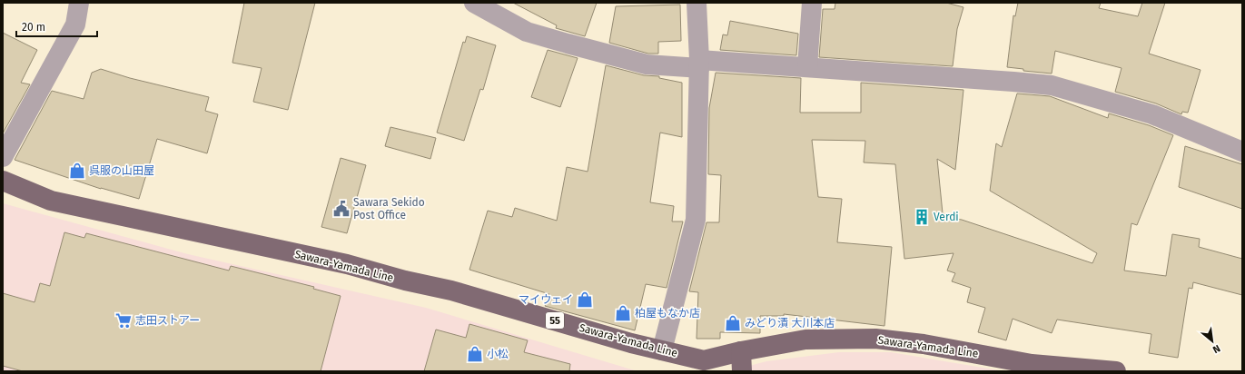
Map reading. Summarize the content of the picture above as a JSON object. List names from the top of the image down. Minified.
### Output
{"streets":{"main road":["Sawara-Yamada Line","55"]},"places":{"shop":["呉服の山田屋","マイウェイ","柏屋もなか店","みどり漬 大川本店","小松"],"public building":["Sawara Sekido Post Office"],"building":["Verdi"],"supermarket":["志田ストアー"]},"scale_bar":"20 m","north":"bottom right"}
